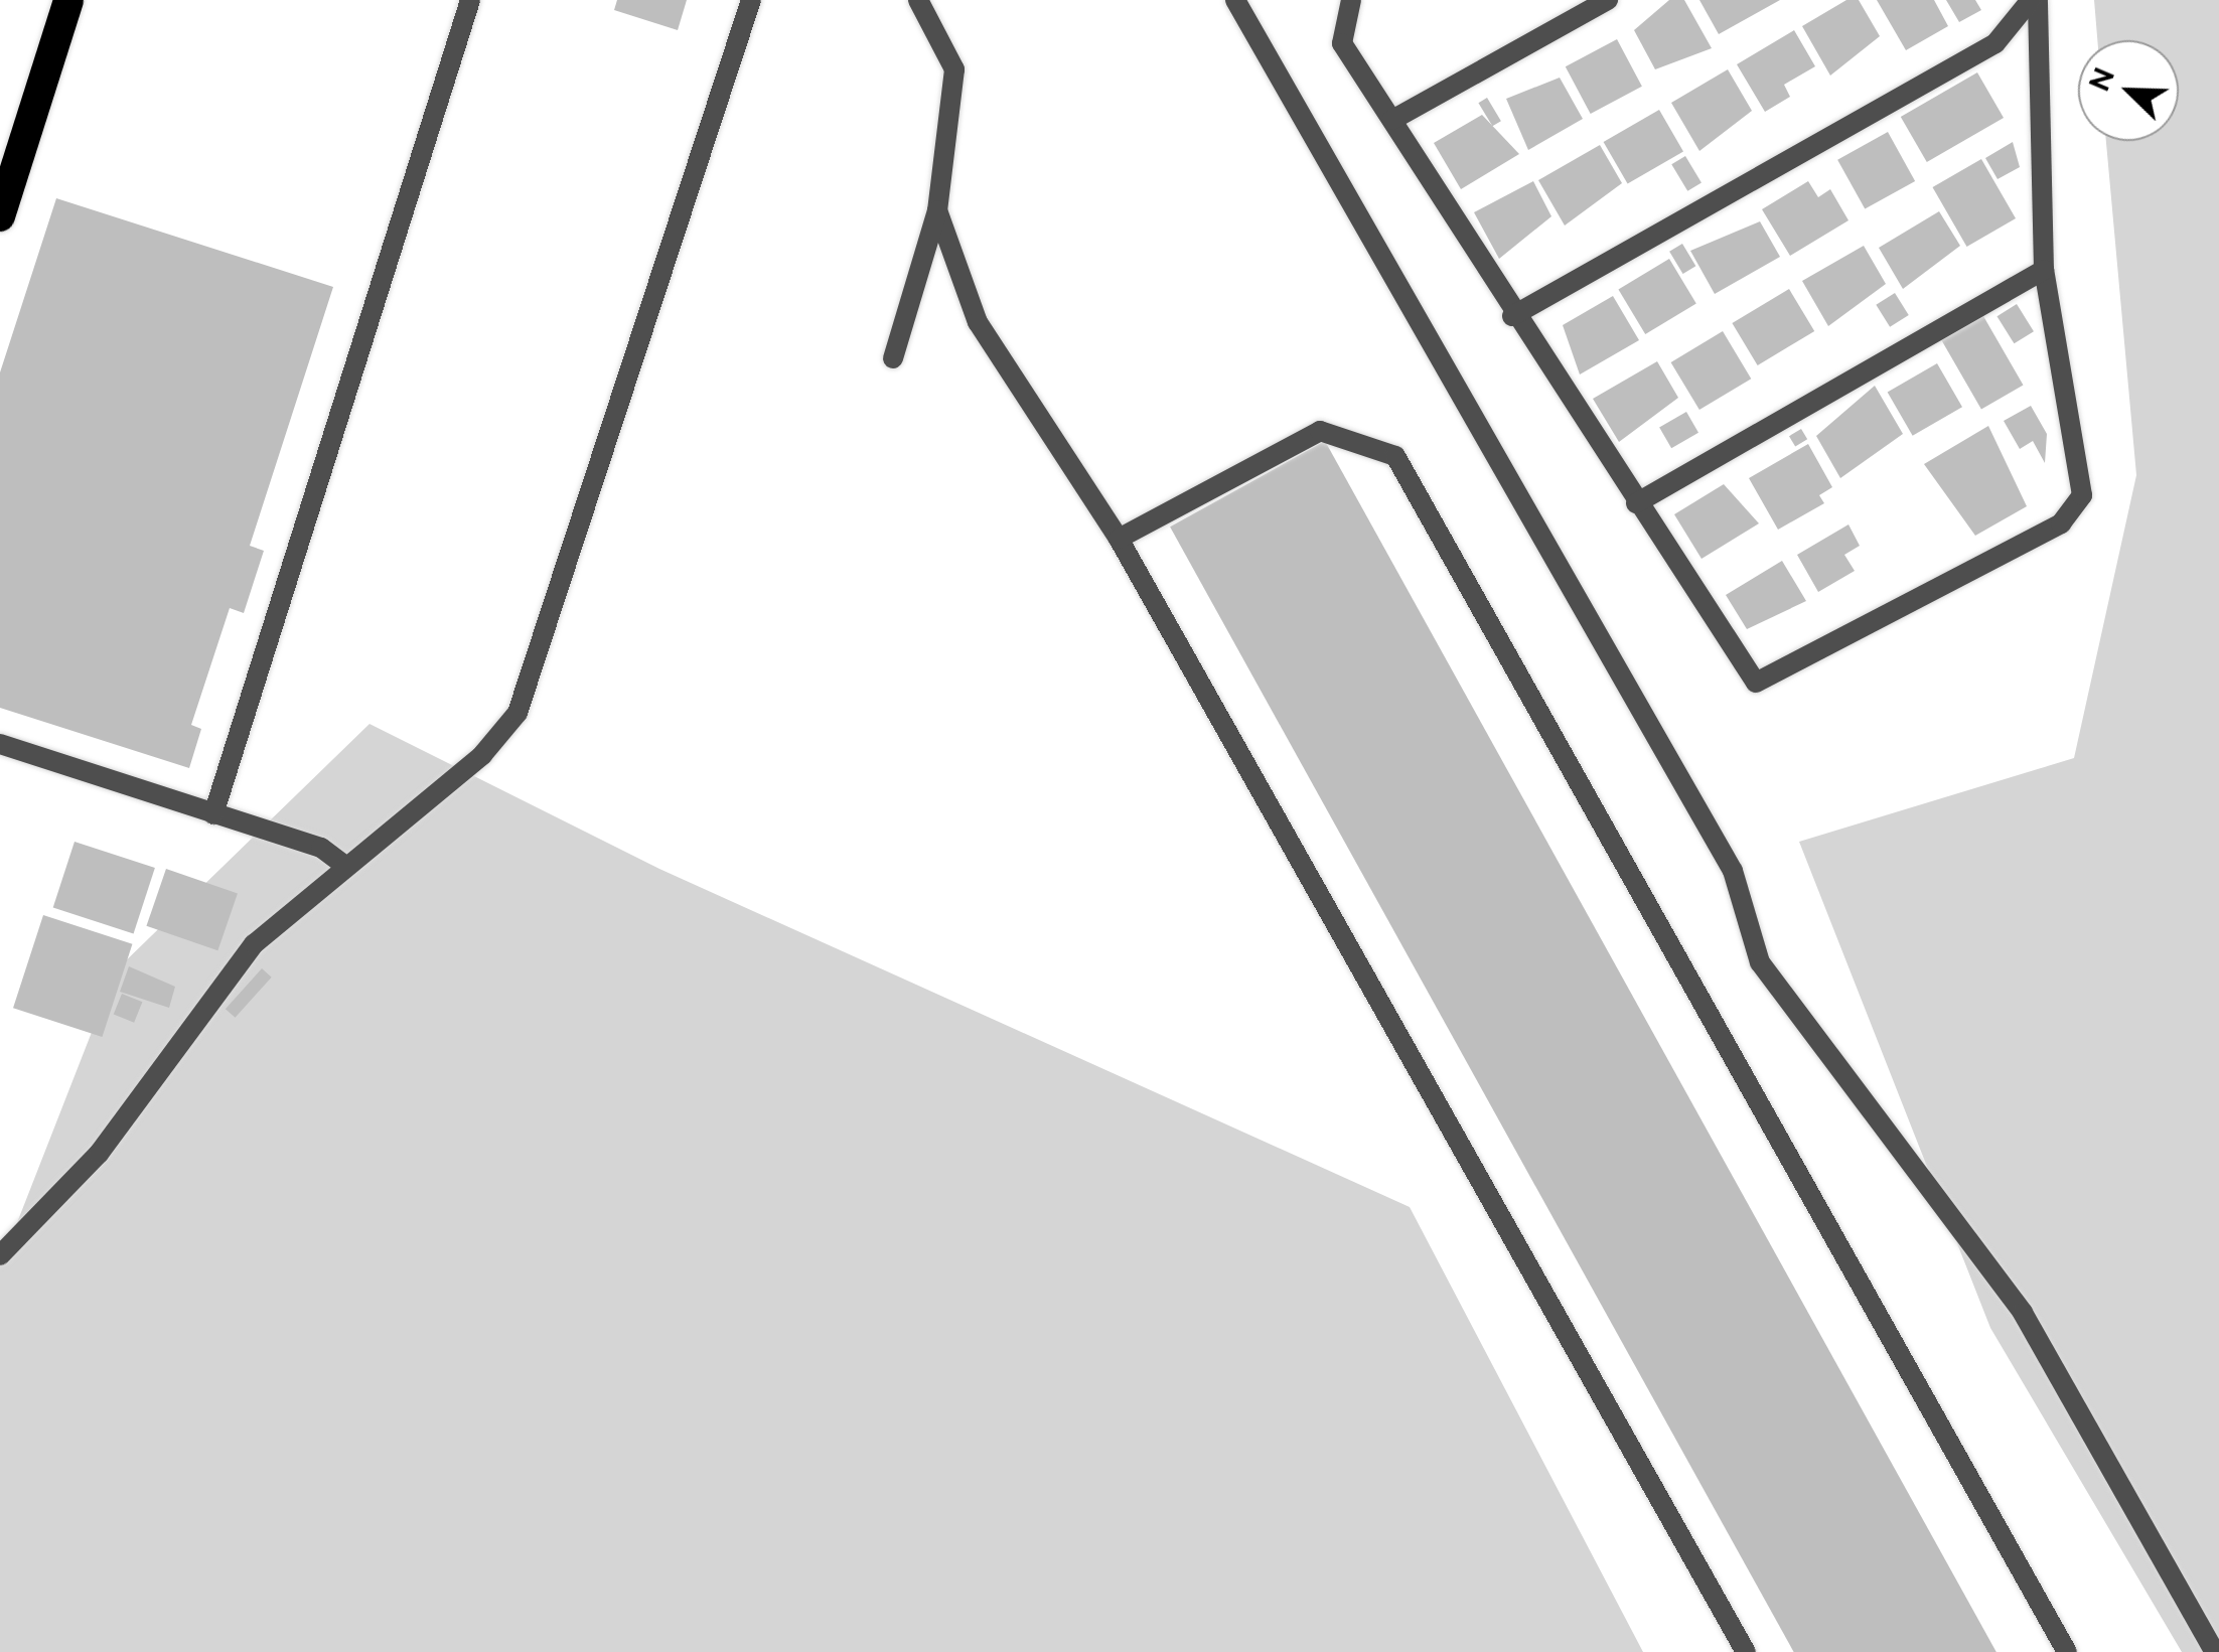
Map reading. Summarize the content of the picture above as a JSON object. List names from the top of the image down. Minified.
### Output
{"north":"top left"}
